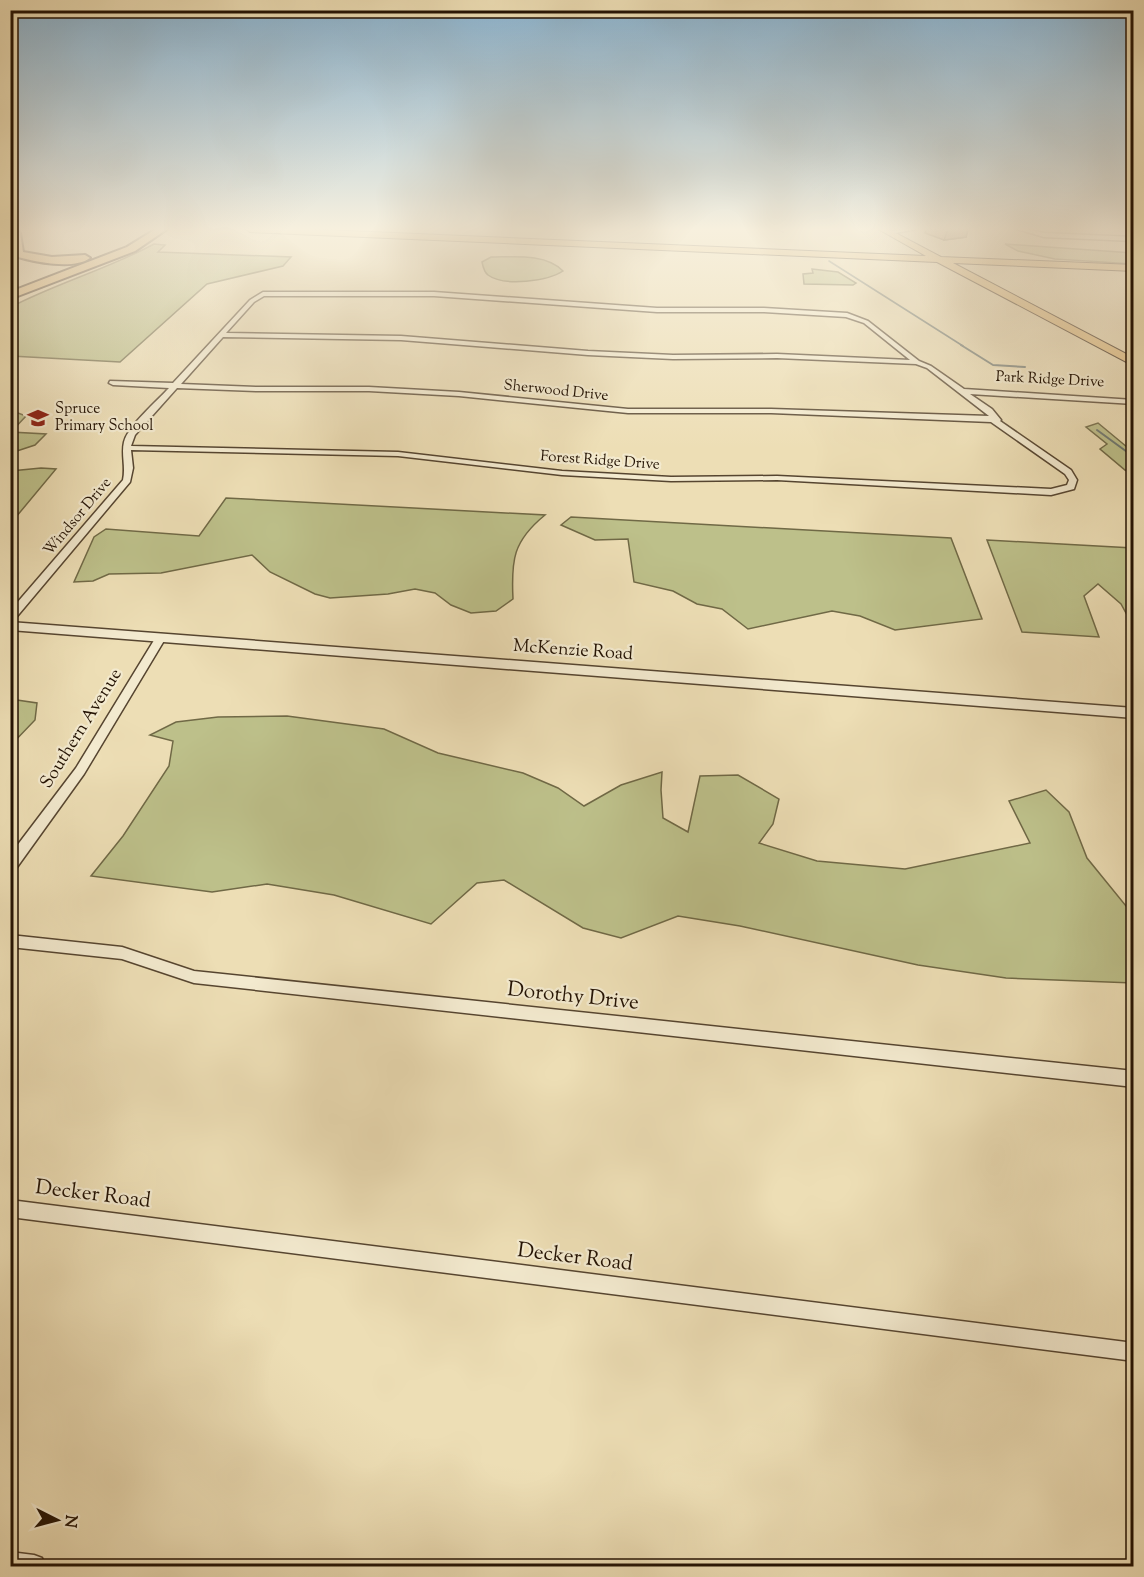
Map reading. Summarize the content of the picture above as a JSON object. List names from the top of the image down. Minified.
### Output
{"streets":{"street":["Park Ridge Drive","Sherwood Drive","Forest Ridge Drive","Windsor Drive","McKenzie Road","Southern Avenue","Dorothy Drive","Decker Road"]},"crossings":[["Sherwood Drive","Forest Ridge Drive"],["Forest Ridge Drive","Windsor Drive"],["McKenzie Road","Southern Avenue"]],"places":{"school or university":["Spruce Primary School"]},"north":"right"}
